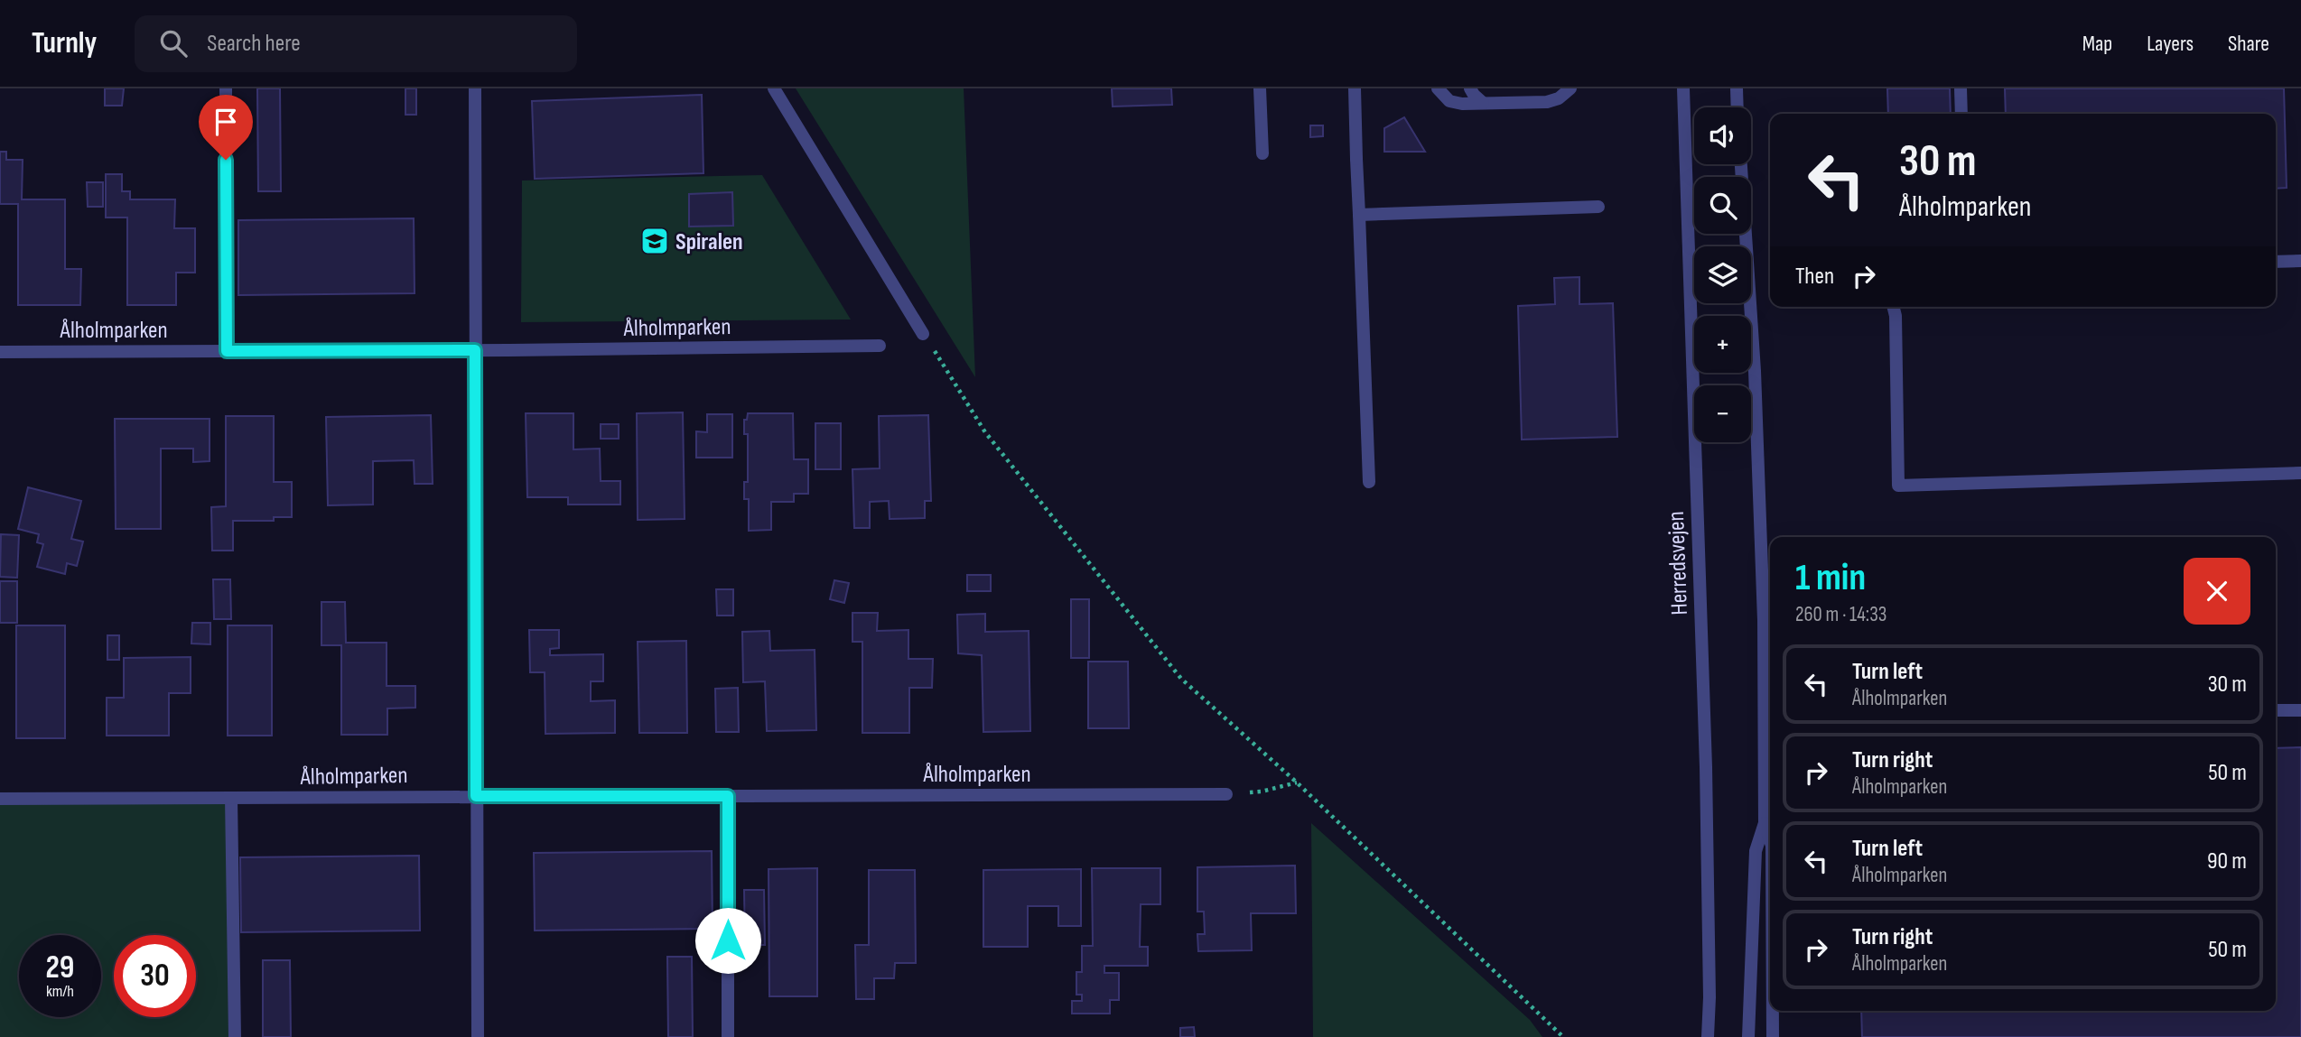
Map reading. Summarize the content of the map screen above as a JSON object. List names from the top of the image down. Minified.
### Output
{"streets":{"street":["Ålholmparken","Herredsvejen"]},"places":{"school or university":["Spiralen"]},"page":{"header":"Turnly","search":"Search here","nav":["Map","Layers","Share"],"map_buttons":["+","−"],"turn":["30 m","Ålholmparken"],"then":"Then","heading":["1 min","260 m · 14:33"],"list":[{"name":"Turn left","note":"Ålholmparken","value":"30 m"},{"name":"Turn right","note":"Ålholmparken","value":"50 m"},{"name":"Turn left","note":"Ålholmparken","value":"90 m"},{"name":"Turn right","note":"Ålholmparken","value":"50 m"}],"speed":"29 km/h","limit":"30"}}
